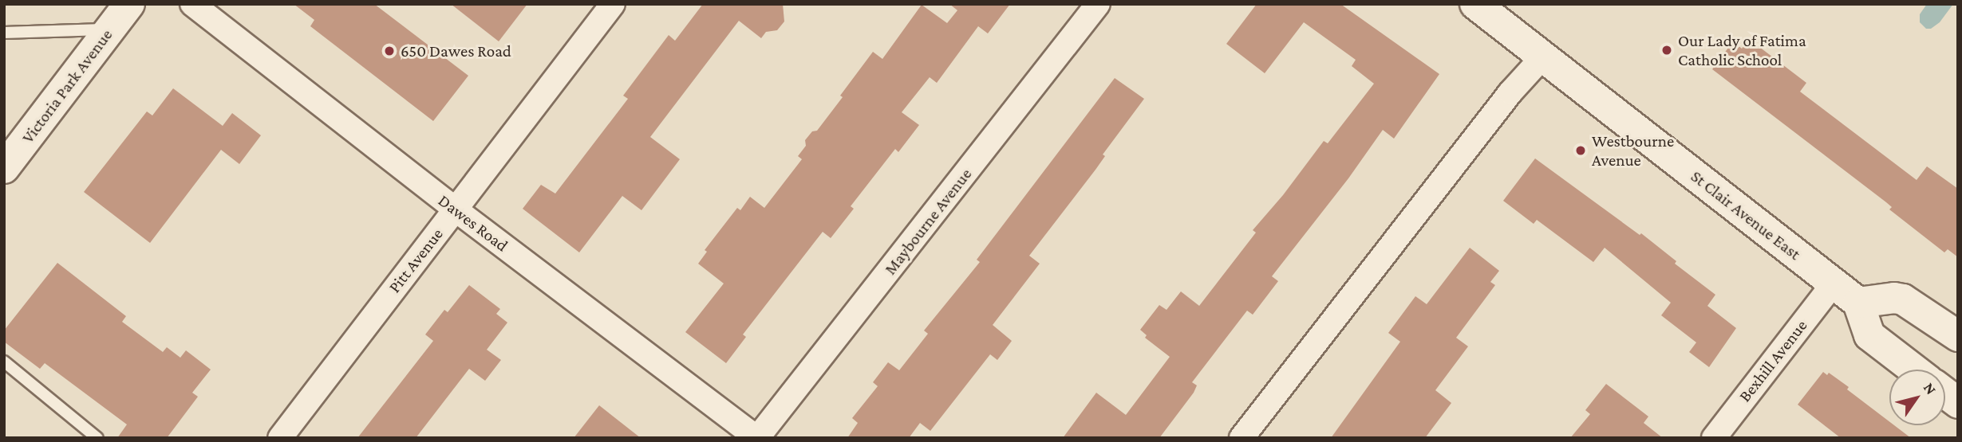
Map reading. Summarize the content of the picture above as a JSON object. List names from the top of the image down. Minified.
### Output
{"streets":{"main road":["Victoria Park Avenue","St Clair Avenue East"],"street":["Maybourne Avenue","Dawes Road","Pitt Avenue","Bexhill Avenue"]},"crossings":[["St Clair Avenue East","Bexhill Avenue"],["Maybourne Avenue","Dawes Road"],["Dawes Road","Pitt Avenue"]],"places":["Our Lady of Fatima Catholic School","650 Dawes Road","Westbourne Avenue"],"north":"top right"}
